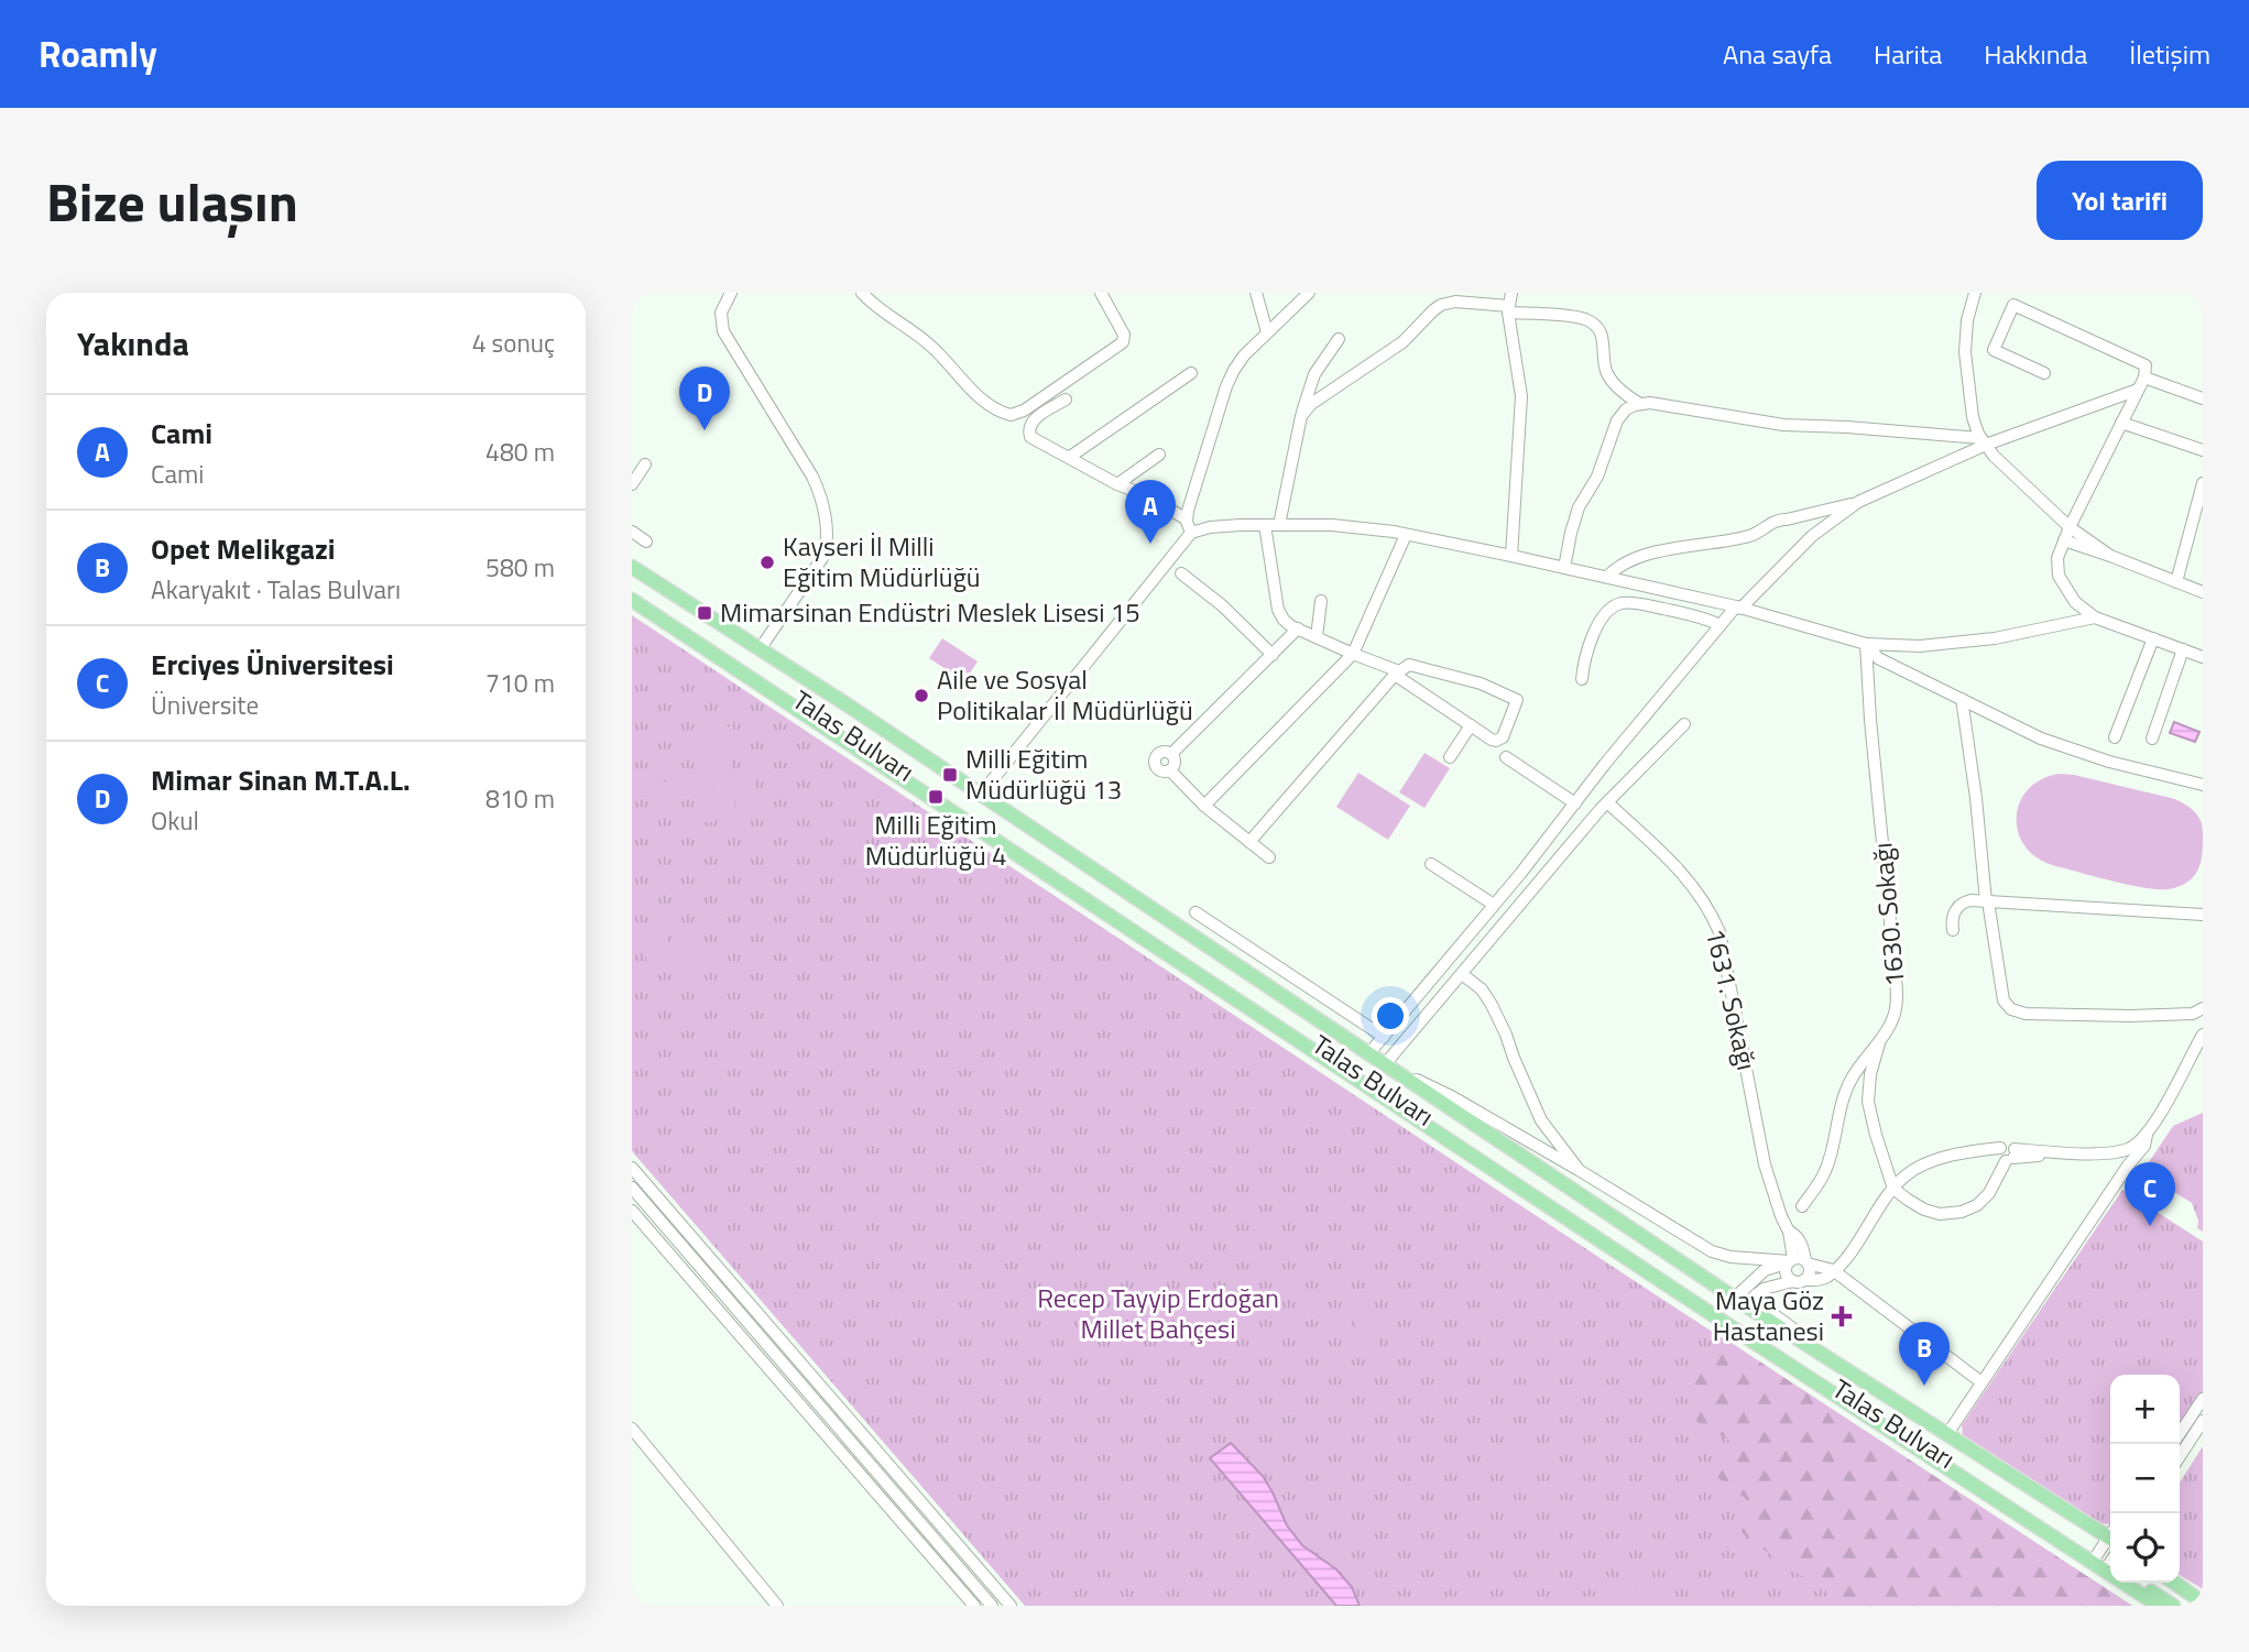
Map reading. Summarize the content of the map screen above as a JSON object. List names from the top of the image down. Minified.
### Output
{"streets":{"main road":["Talas Bulvarı"],"street":["1630. Sokağı","1631. Sokağı"]},"parks":["Recep Tayyip Erdoğan Millet Bahçesi"],"places":{"other":["Kayseri İl Milli Eğitim Müdürlüğü","Aile ve Sosyal Politikalar İl Müdürlüğü"],"transit":["Mimarsinan Endüstri Meslek Lisesi 15","Milli Eğitim Müdürlüğü 13","Milli Eğitim Müdürlüğü 4"],"health":["Maya Göz Hastanesi"]},"page":{"header":"Roamly","nav":["Ana sayfa","Harita","Hakkında","İletişim"],"title":"Bize ulaşın","buttons":"Yol tarifi","heading":["Yakında","4 sonuç"],"pins":["D","A","C","B"],"list":[{"mark":"A","name":"Cami","note":"Cami","value":"480 m"},{"mark":"B","name":"Opet Melikgazi","note":"Akaryakıt · Talas Bulvarı","value":"580 m"},{"mark":"C","name":"Erciyes Üniversitesi","note":"Üniversite","value":"710 m"},{"mark":"D","name":"Mimar Sinan M.T.A.L.","note":"Okul","value":"810 m"}],"map_buttons":["+","−"]}}
